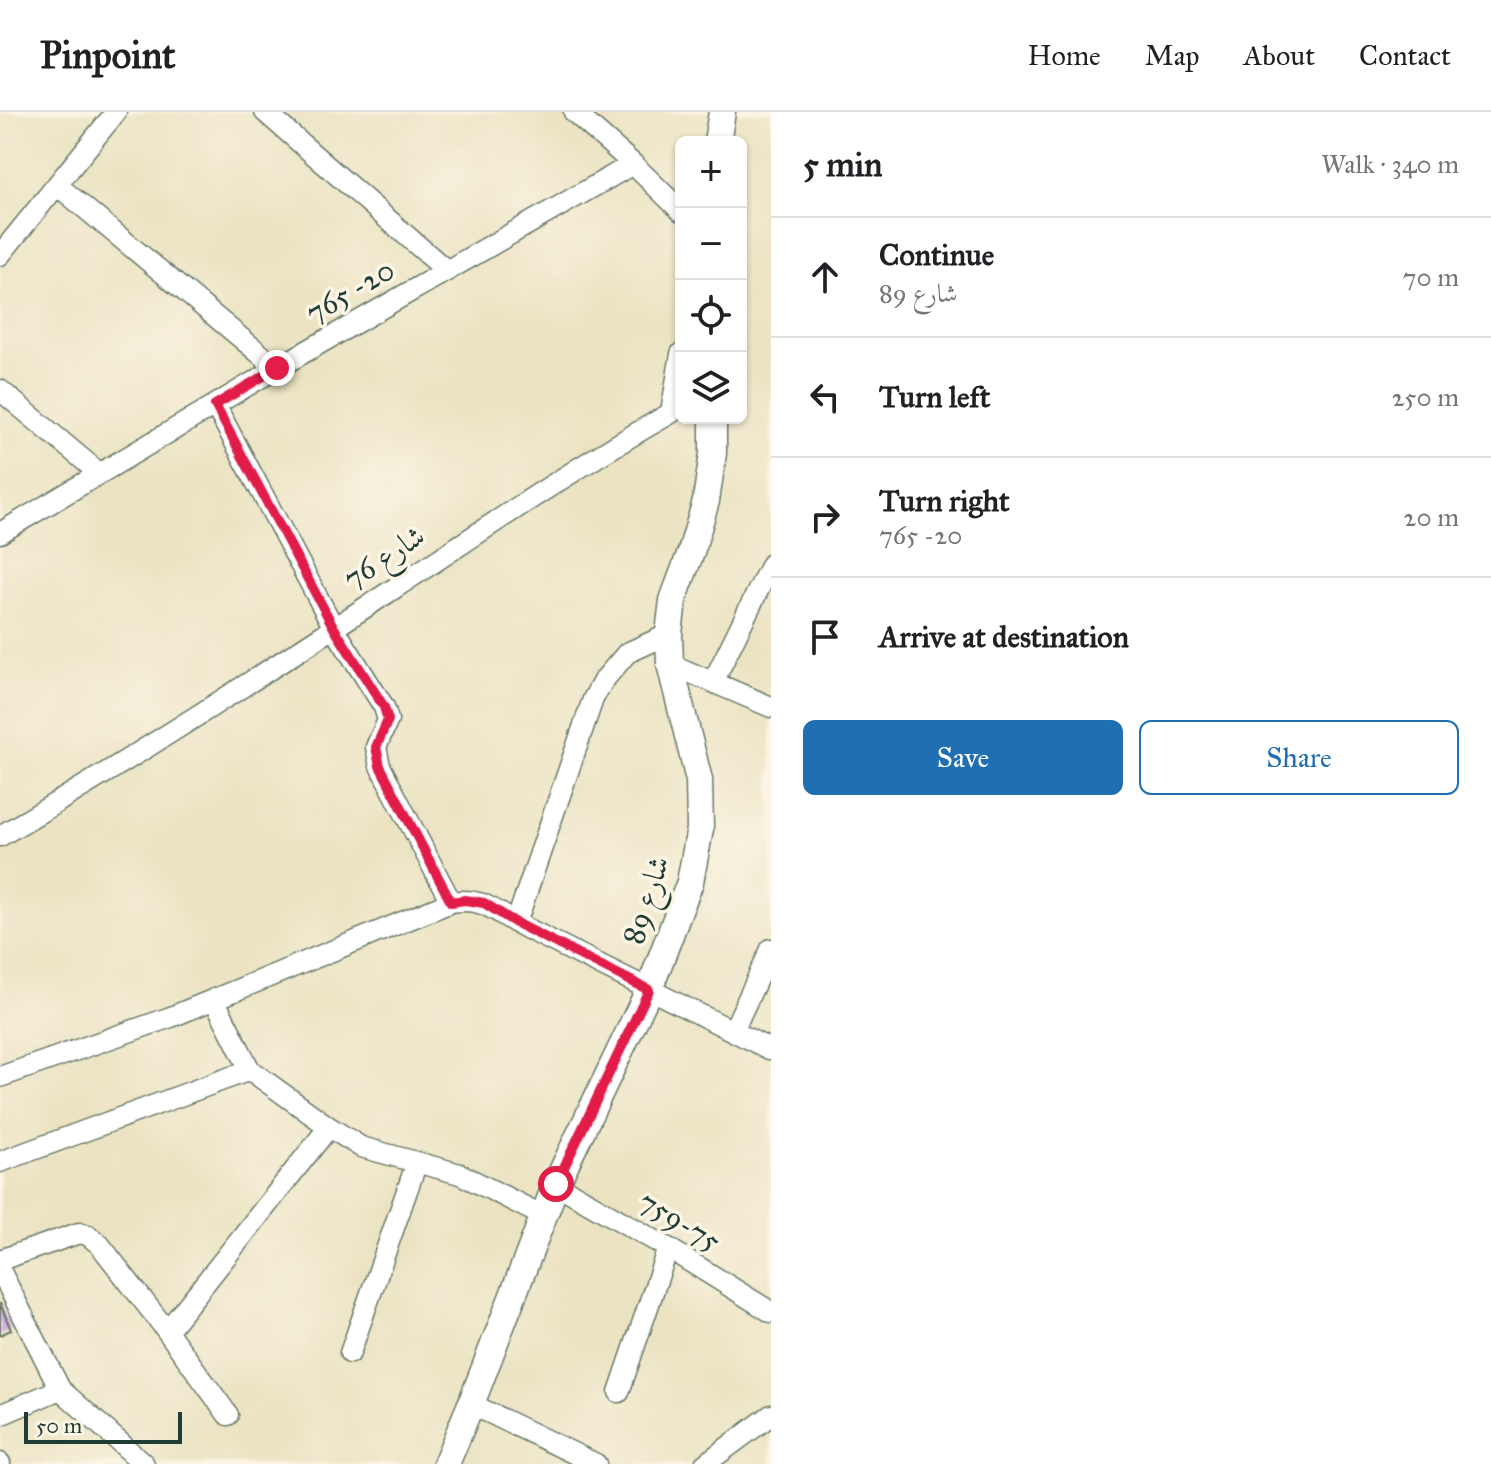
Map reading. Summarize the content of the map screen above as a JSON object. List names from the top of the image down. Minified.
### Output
{"streets":{"street":["765 -20","شارع 76","شارع 89","759-75"]},"crossings":[["شارع 89","759-75"]],"scale_bar":"50 m","page":{"header":"Pinpoint","nav":["Home","Map","About","Contact"],"heading":["5 min","Walk · 340 m"],"map_buttons":["+","−"],"list":[["Continue","شارع 89","70 m"],["Turn left","250 m"],["Turn right","765 -20","20 m"],"Arrive at destination"],"buttons":["Save","Share"],"scale":"50 m"}}
